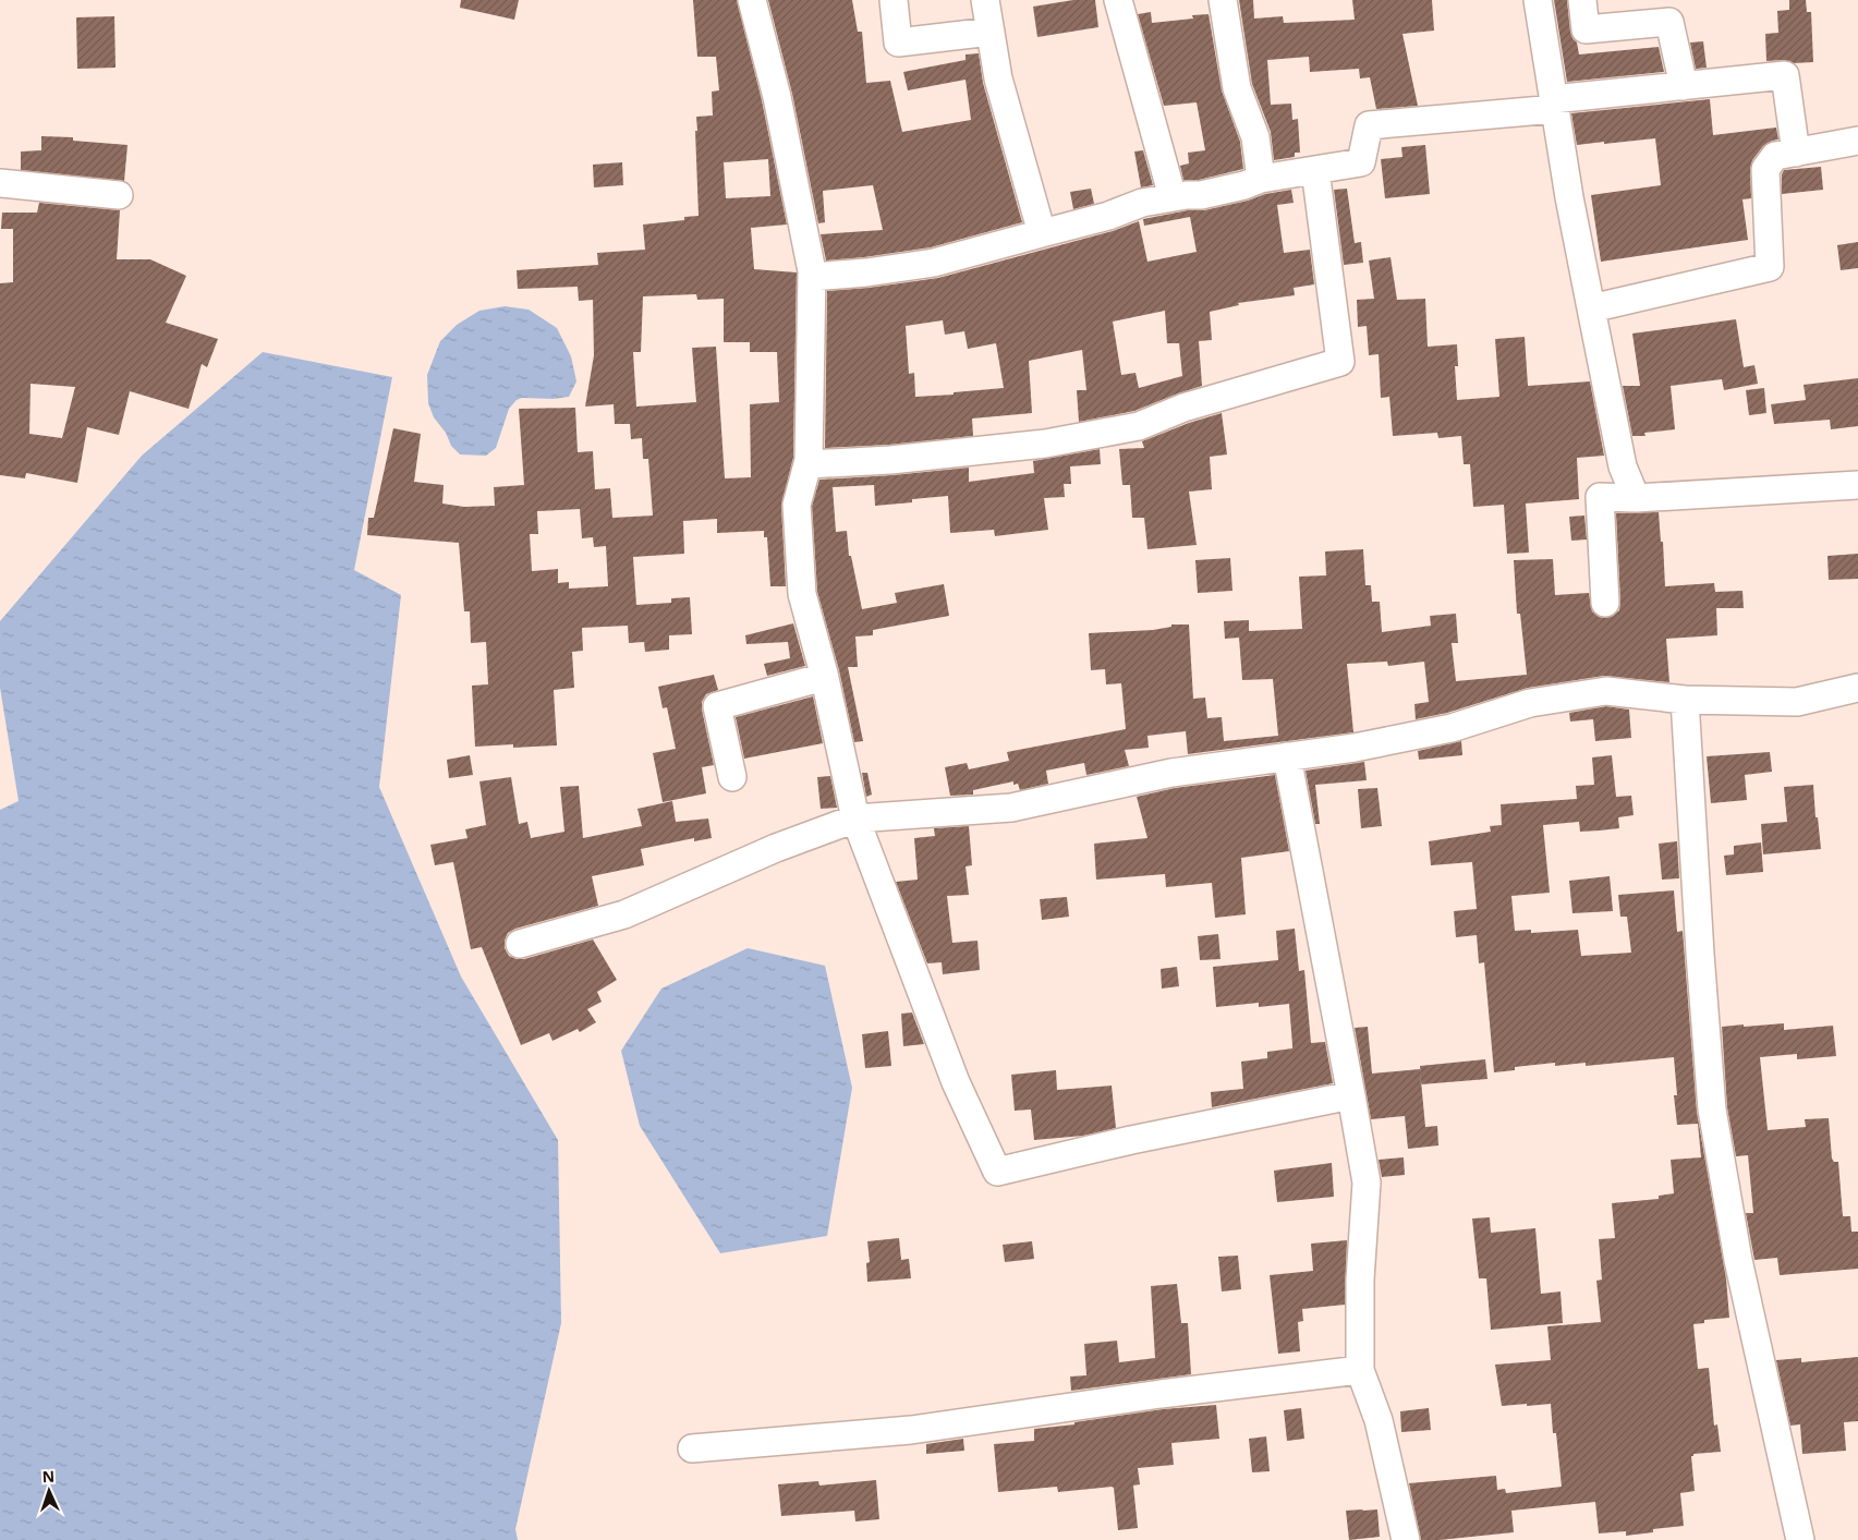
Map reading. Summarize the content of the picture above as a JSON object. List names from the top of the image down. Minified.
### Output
{"north":"top"}
